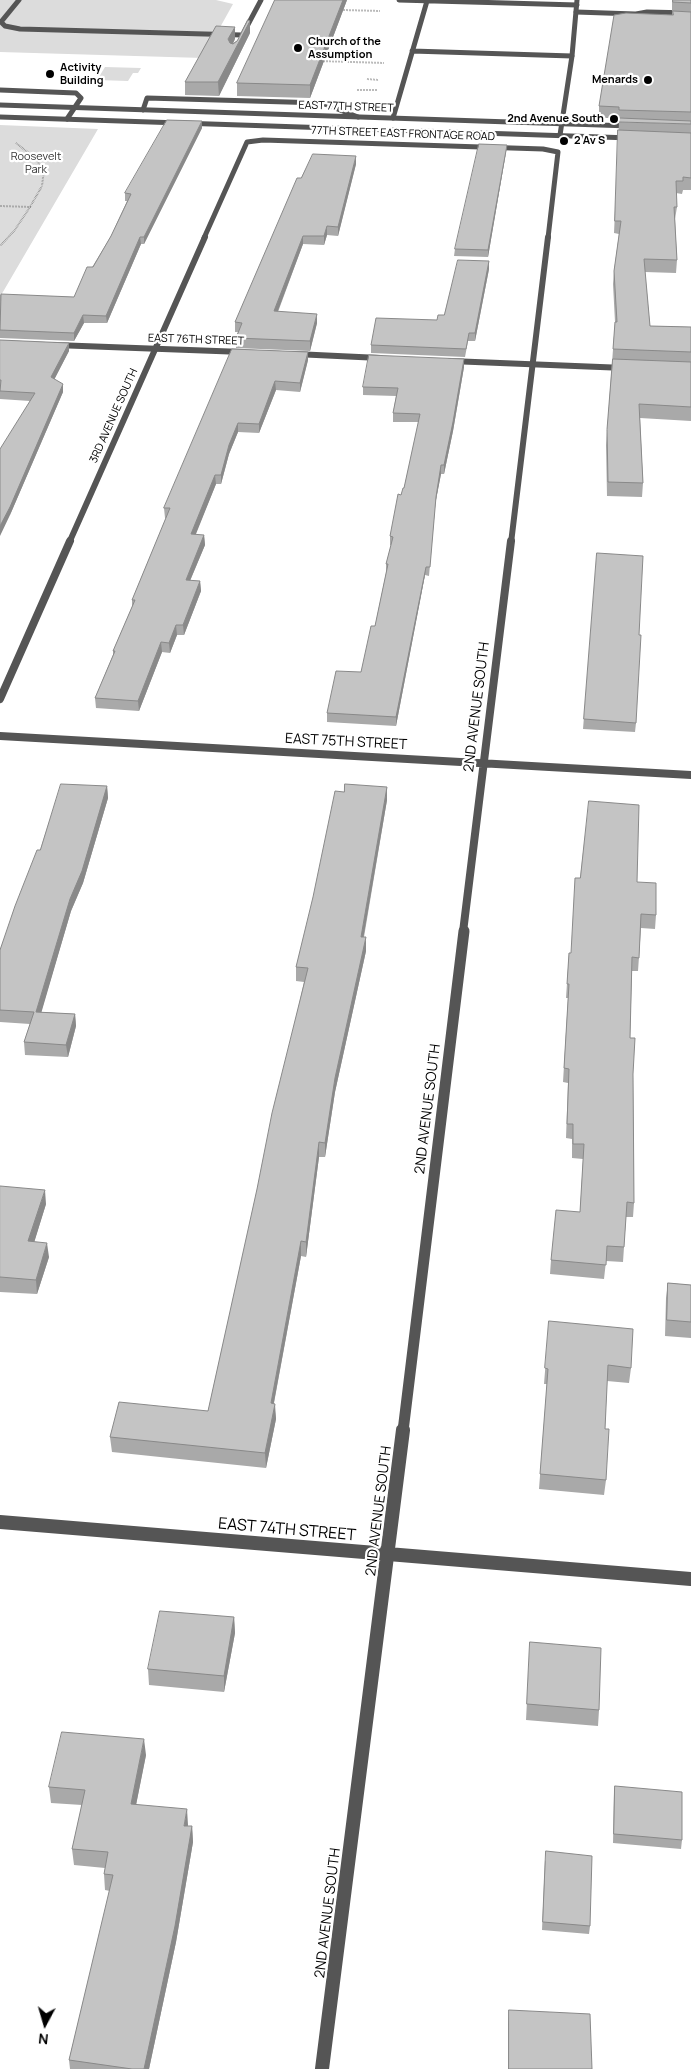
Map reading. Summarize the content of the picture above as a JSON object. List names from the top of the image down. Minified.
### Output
{"streets":{"street":["EAST 77TH STREET","77TH STREET EAST FRONTAGE ROAD","EAST 76TH STREET","3RD AVENUE SOUTH","2ND AVENUE SOUTH","EAST 75TH STREET","EAST 74TH STREET"]},"crossings":[["77TH STREET EAST FRONTAGE ROAD","3RD AVENUE SOUTH"],["77TH STREET EAST FRONTAGE ROAD","2ND AVENUE SOUTH"],["EAST 76TH STREET","3RD AVENUE SOUTH"],["2ND AVENUE SOUTH","EAST 75TH STREET"],["2ND AVENUE SOUTH","EAST 74TH STREET"]],"parks":["Roosevelt Park"],"places":["Church of the Assumption","Activity Building","Menards","2nd Avenue South","2 Av S"],"north":"bottom"}
